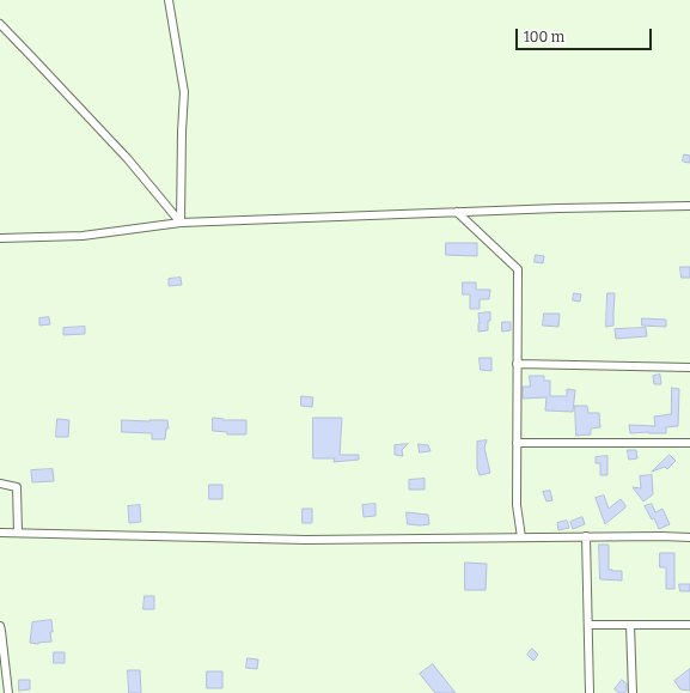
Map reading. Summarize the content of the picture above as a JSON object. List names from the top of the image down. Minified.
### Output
{"scale_bar":"100 m"}
